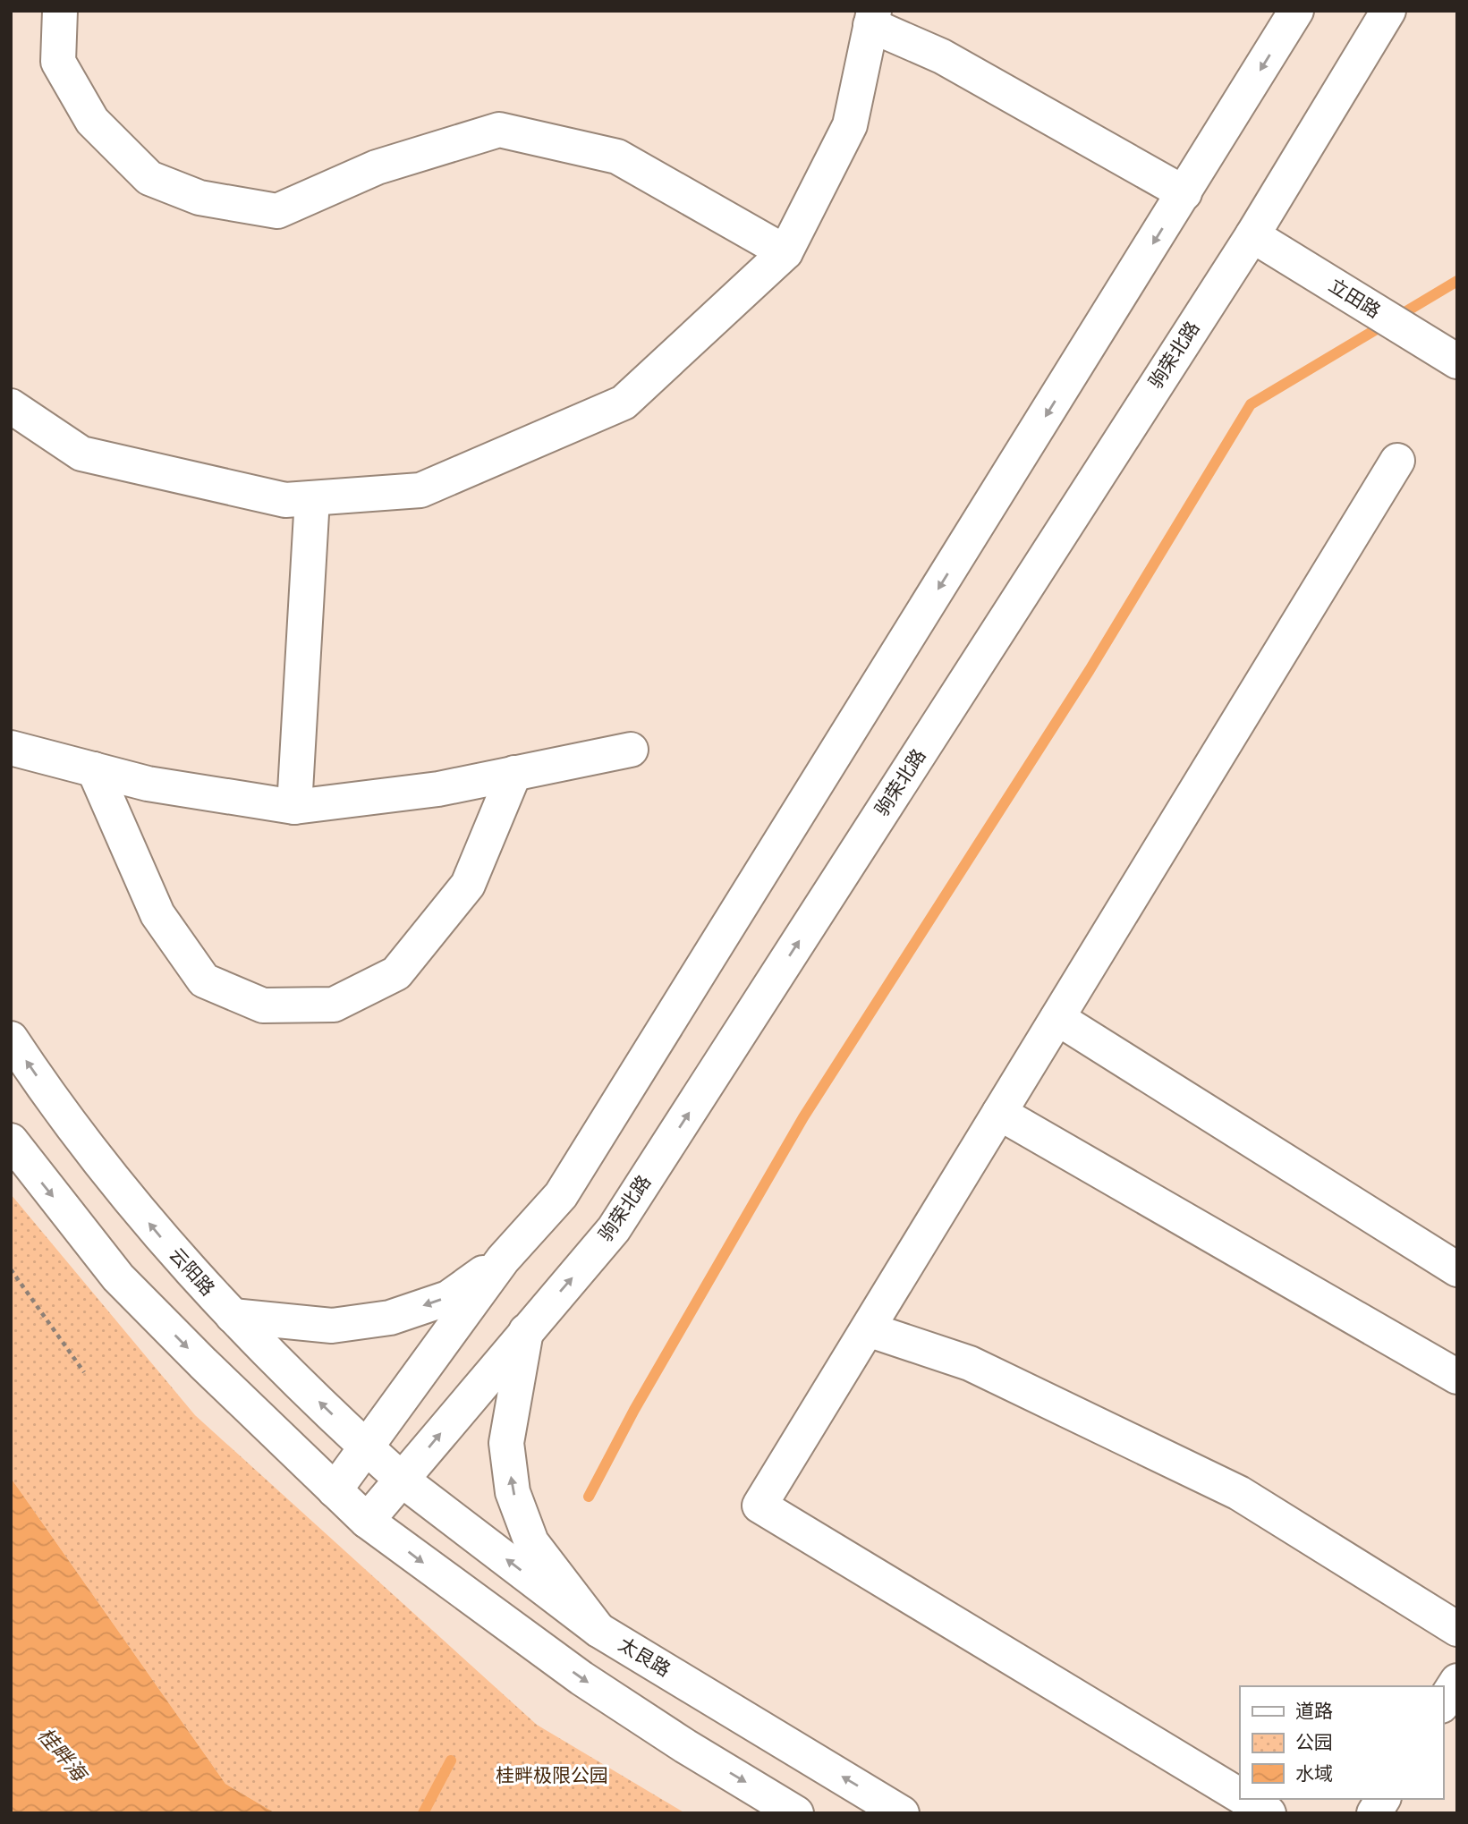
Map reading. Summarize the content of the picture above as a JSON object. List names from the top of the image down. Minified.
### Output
{"streets":{"street":["立田路","驹荣北路","云阳路","太艮路"]},"crossings":[["立田路","驹荣北路"],["驹荣北路","云阳路"],["驹荣北路","太艮路"],["云阳路","太艮路"]],"water":["桂畔海"],"parks":["桂畔极限公园"],"legend":["道路","公园","水域"]}
